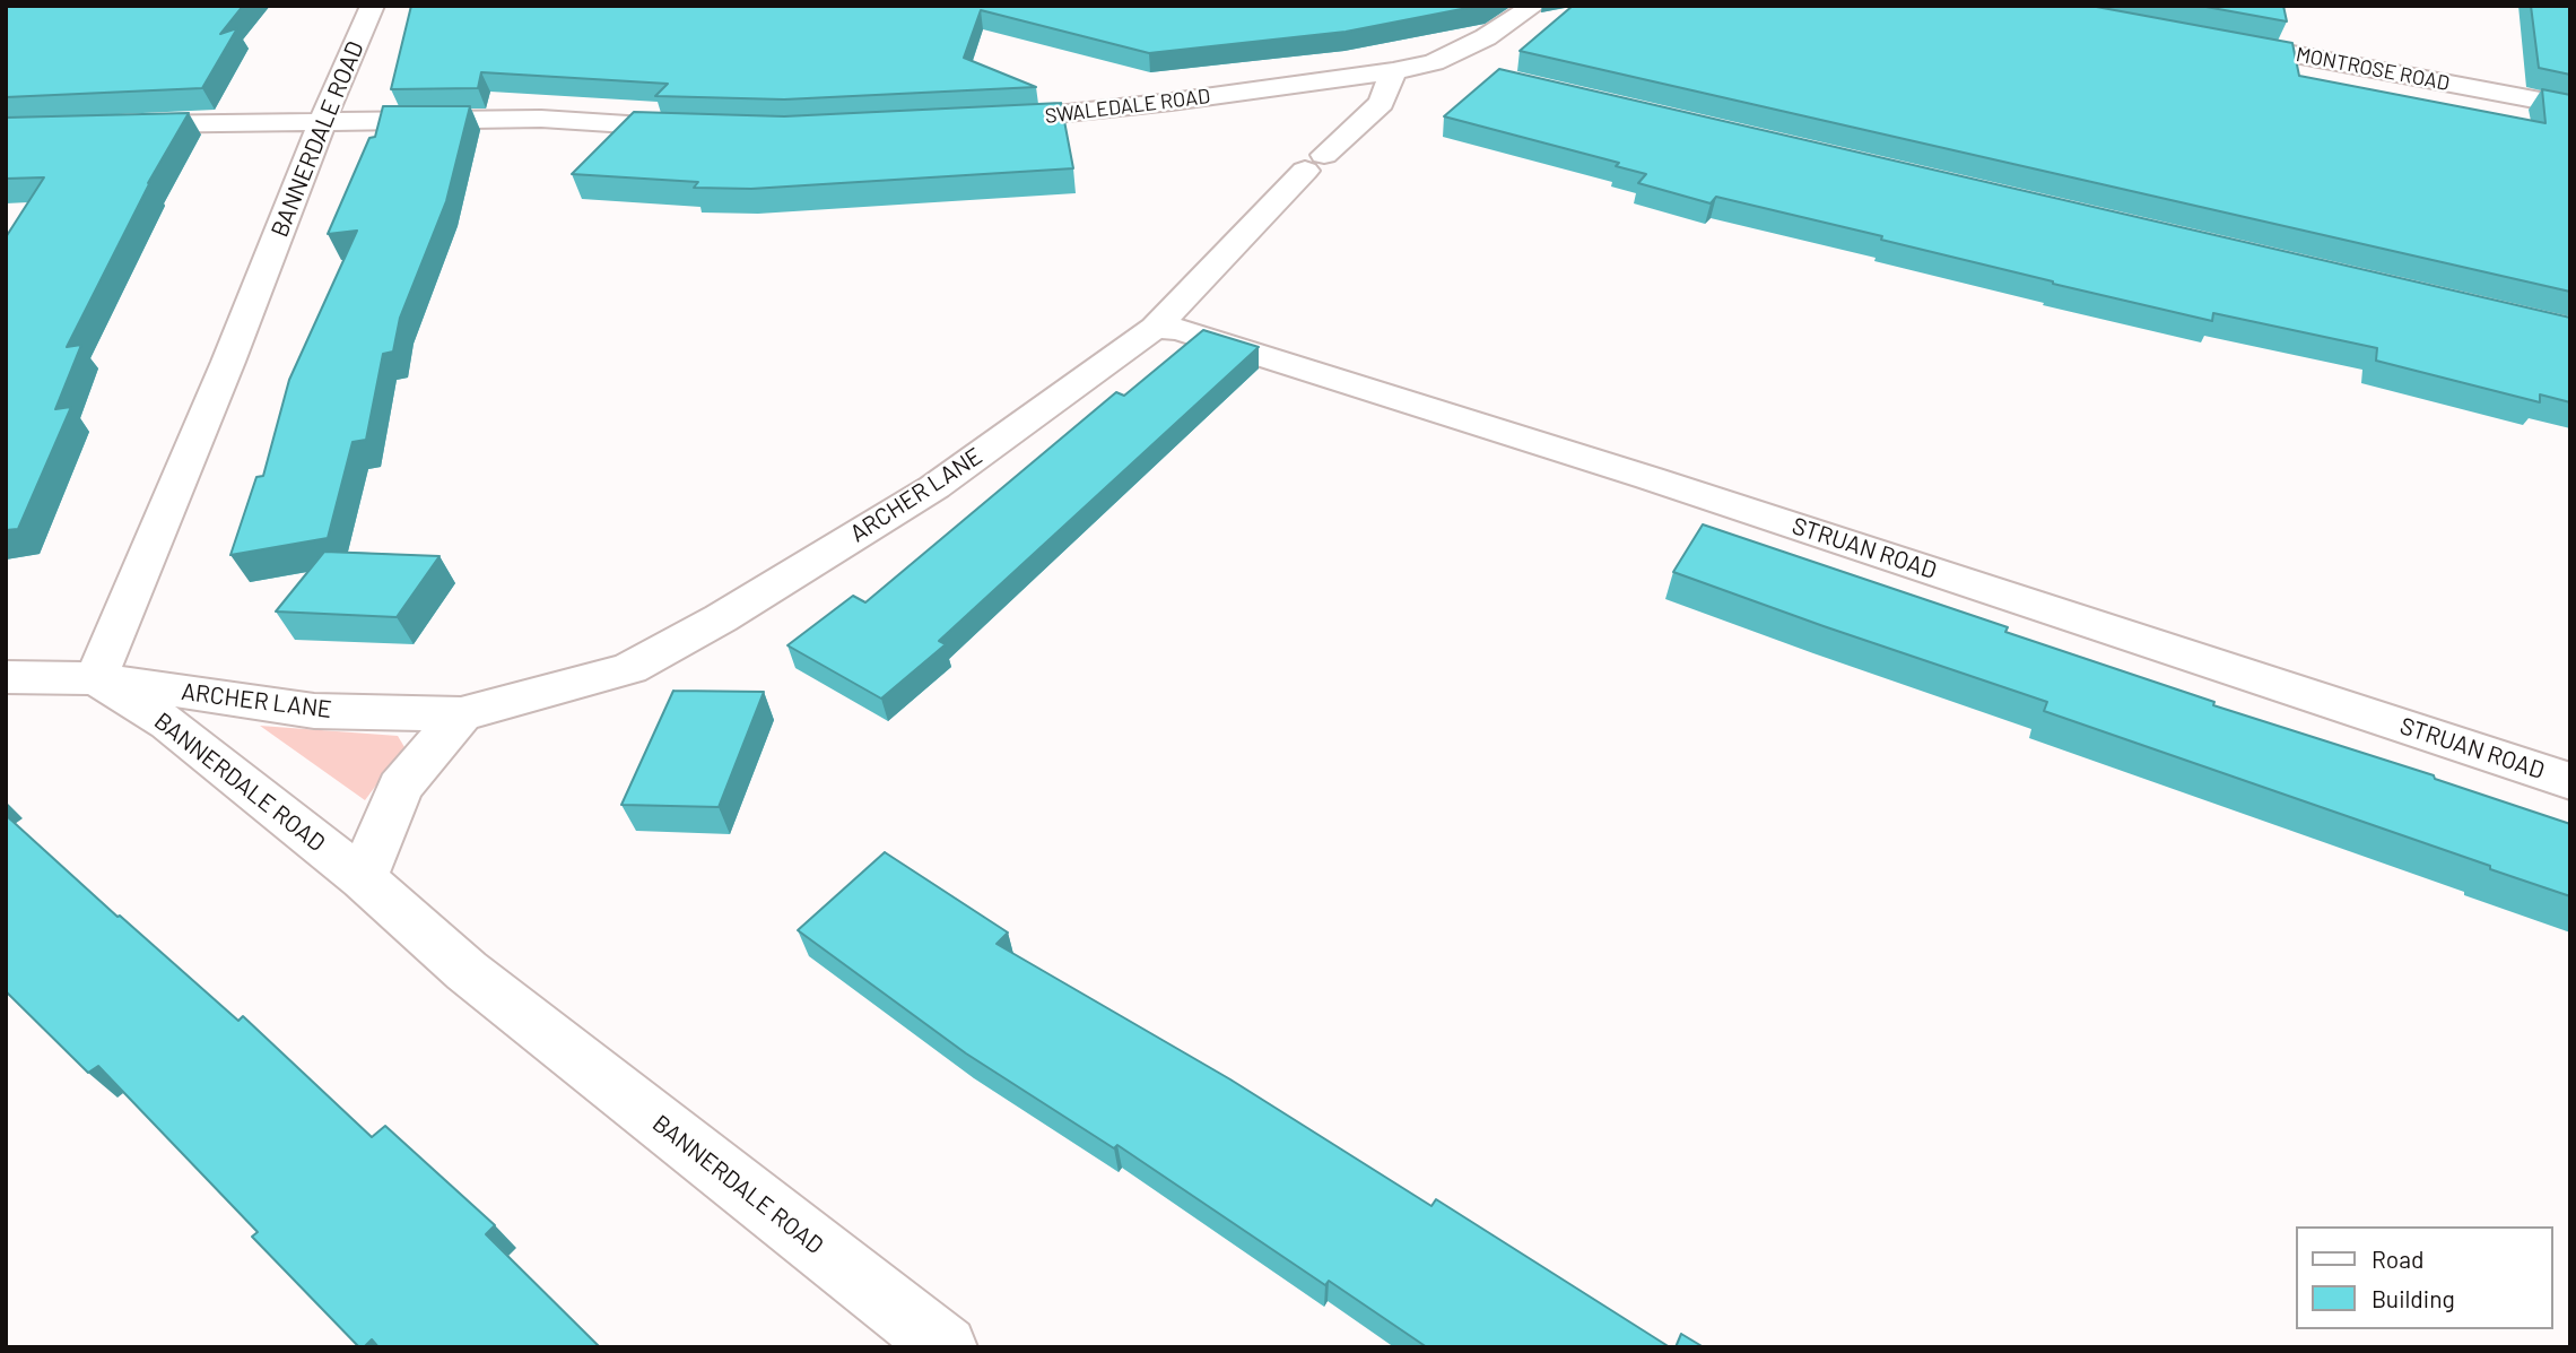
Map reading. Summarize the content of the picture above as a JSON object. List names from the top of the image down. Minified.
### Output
{"streets":{"street":["MONTROSE ROAD","SWALEDALE ROAD","BANNERDALE ROAD","ARCHER LANE","STRUAN ROAD"]},"crossings":[["SWALEDALE ROAD","ARCHER LANE"],["BANNERDALE ROAD","ARCHER LANE"],["ARCHER LANE","STRUAN ROAD"]],"legend":["Road","Building"]}
